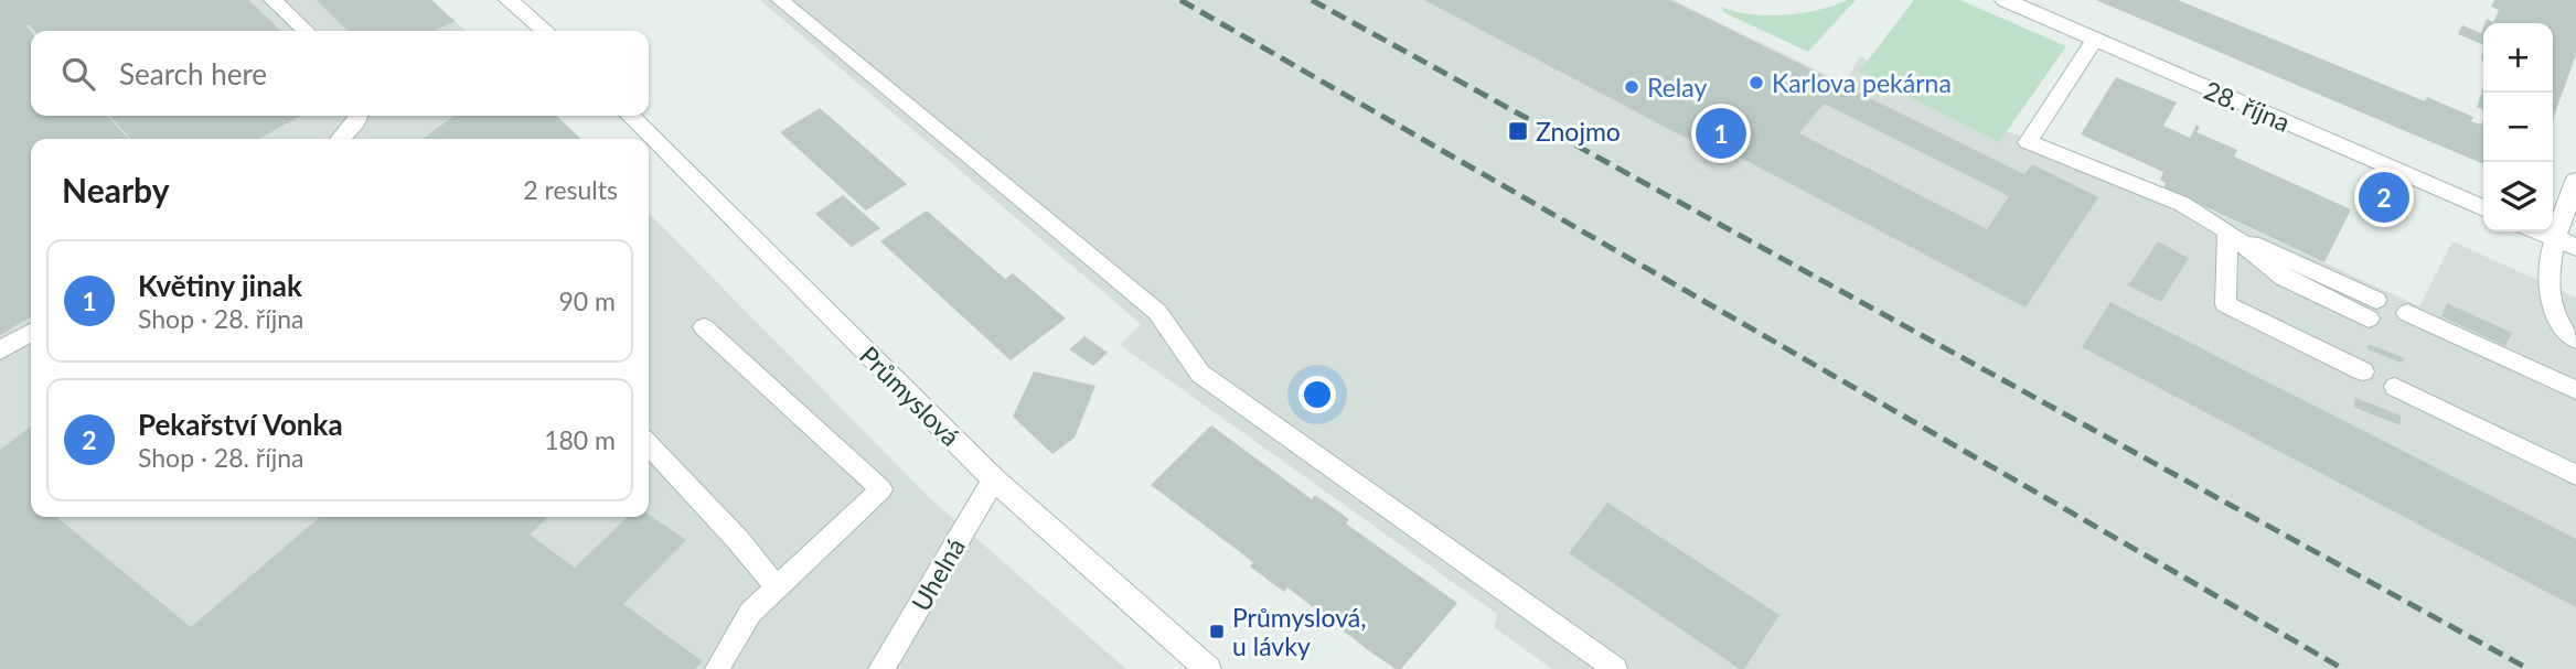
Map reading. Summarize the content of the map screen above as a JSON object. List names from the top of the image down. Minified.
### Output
{"streets":{"street":["28. října","Průmyslová","Uhelná"]},"crossings":[["Průmyslová","Uhelná"]],"places":{"other":["Karlova pekárna","Relay"],"transit":["Znojmo","Průmyslová, u lávky"]},"page":{"map_buttons":["+","−"],"search":"Search here","pins":["1","2"],"heading":["Nearby","2 results"],"list":[{"mark":"1","name":"Květiny jinak","note":"Shop · 28. října","value":"90 m"},{"mark":"2","name":"Pekařství Vonka","note":"Shop · 28. října","value":"180 m"}]}}
